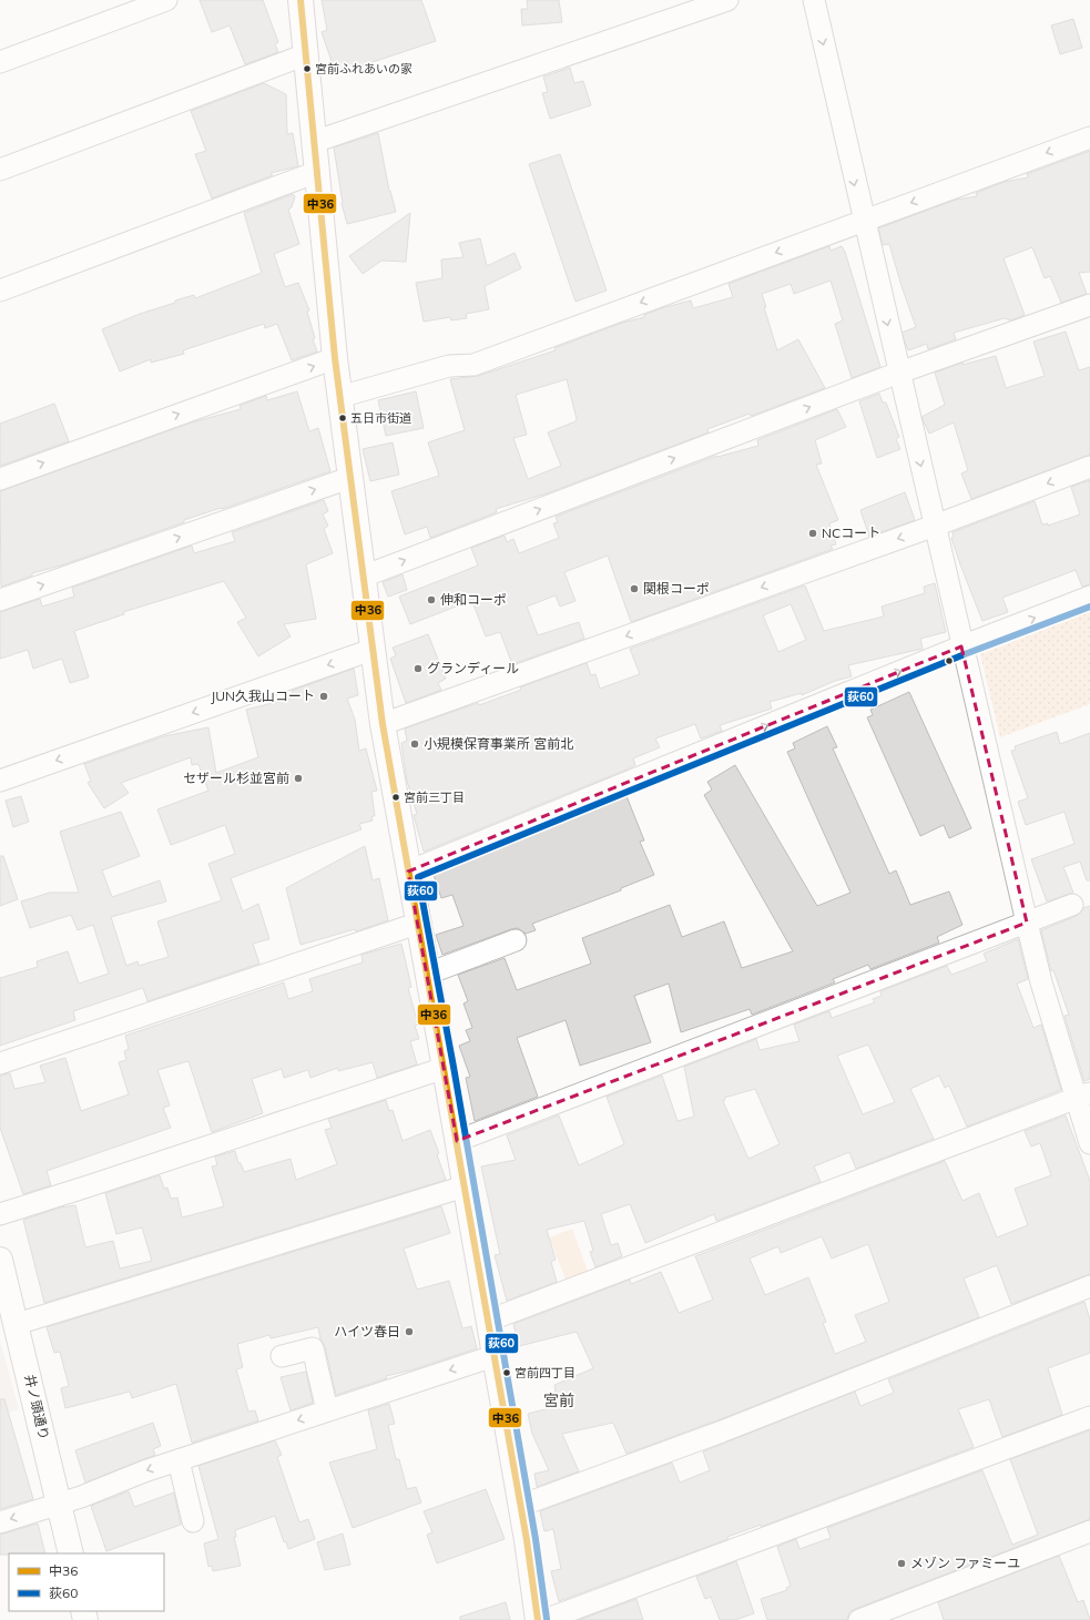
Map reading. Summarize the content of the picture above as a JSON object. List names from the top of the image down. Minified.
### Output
{"streets":{"main road":["井ノ頭通り"]},"districts":["宮前"],"places":["宮前ふれあいの家","五日市街道","NCコート","関根コーポ","伸和コーポ","グランディール","JUN久我山コート","小規模保育事業所 宮前北","セザール杉並宮前","宮前三丁目","ハイツ春日","宮前四丁目","メゾン ファミーユ"],"lines":["transit line 中36","transit line 荻60"],"legend":["中36","荻60"]}
